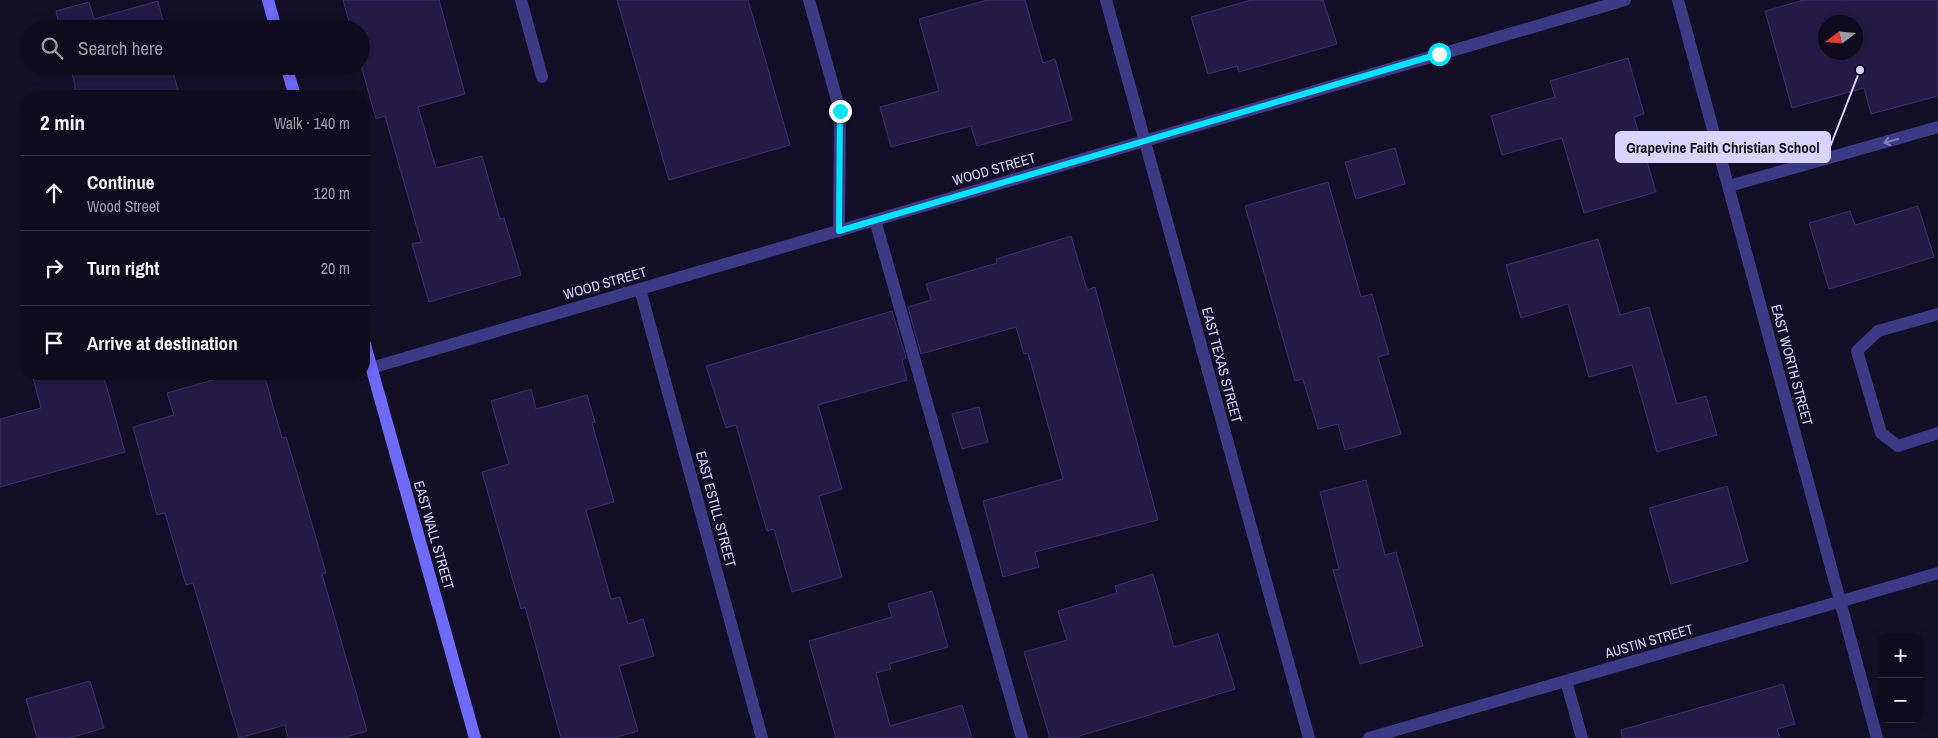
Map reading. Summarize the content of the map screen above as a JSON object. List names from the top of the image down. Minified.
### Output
{"streets":{"street":["WOOD STREET","EAST TEXAS STREET","EAST WORTH STREET","EAST ESTILL STREET","EAST WALL STREET","AUSTIN STREET"]},"crossings":[["WOOD STREET","EAST TEXAS STREET"],["WOOD STREET","EAST ESTILL STREET"],["WOOD STREET","EAST WALL STREET"],["EAST WORTH STREET","AUSTIN STREET"]],"places":["Grapevine Faith Christian School"],"north":"left","page":{"search":"Search here","heading":["2 min","Walk · 140 m"],"list":[["Continue","Wood Street","120 m"],["Turn right","20 m"],"Arrive at destination"],"map_buttons":["+","−"]}}
